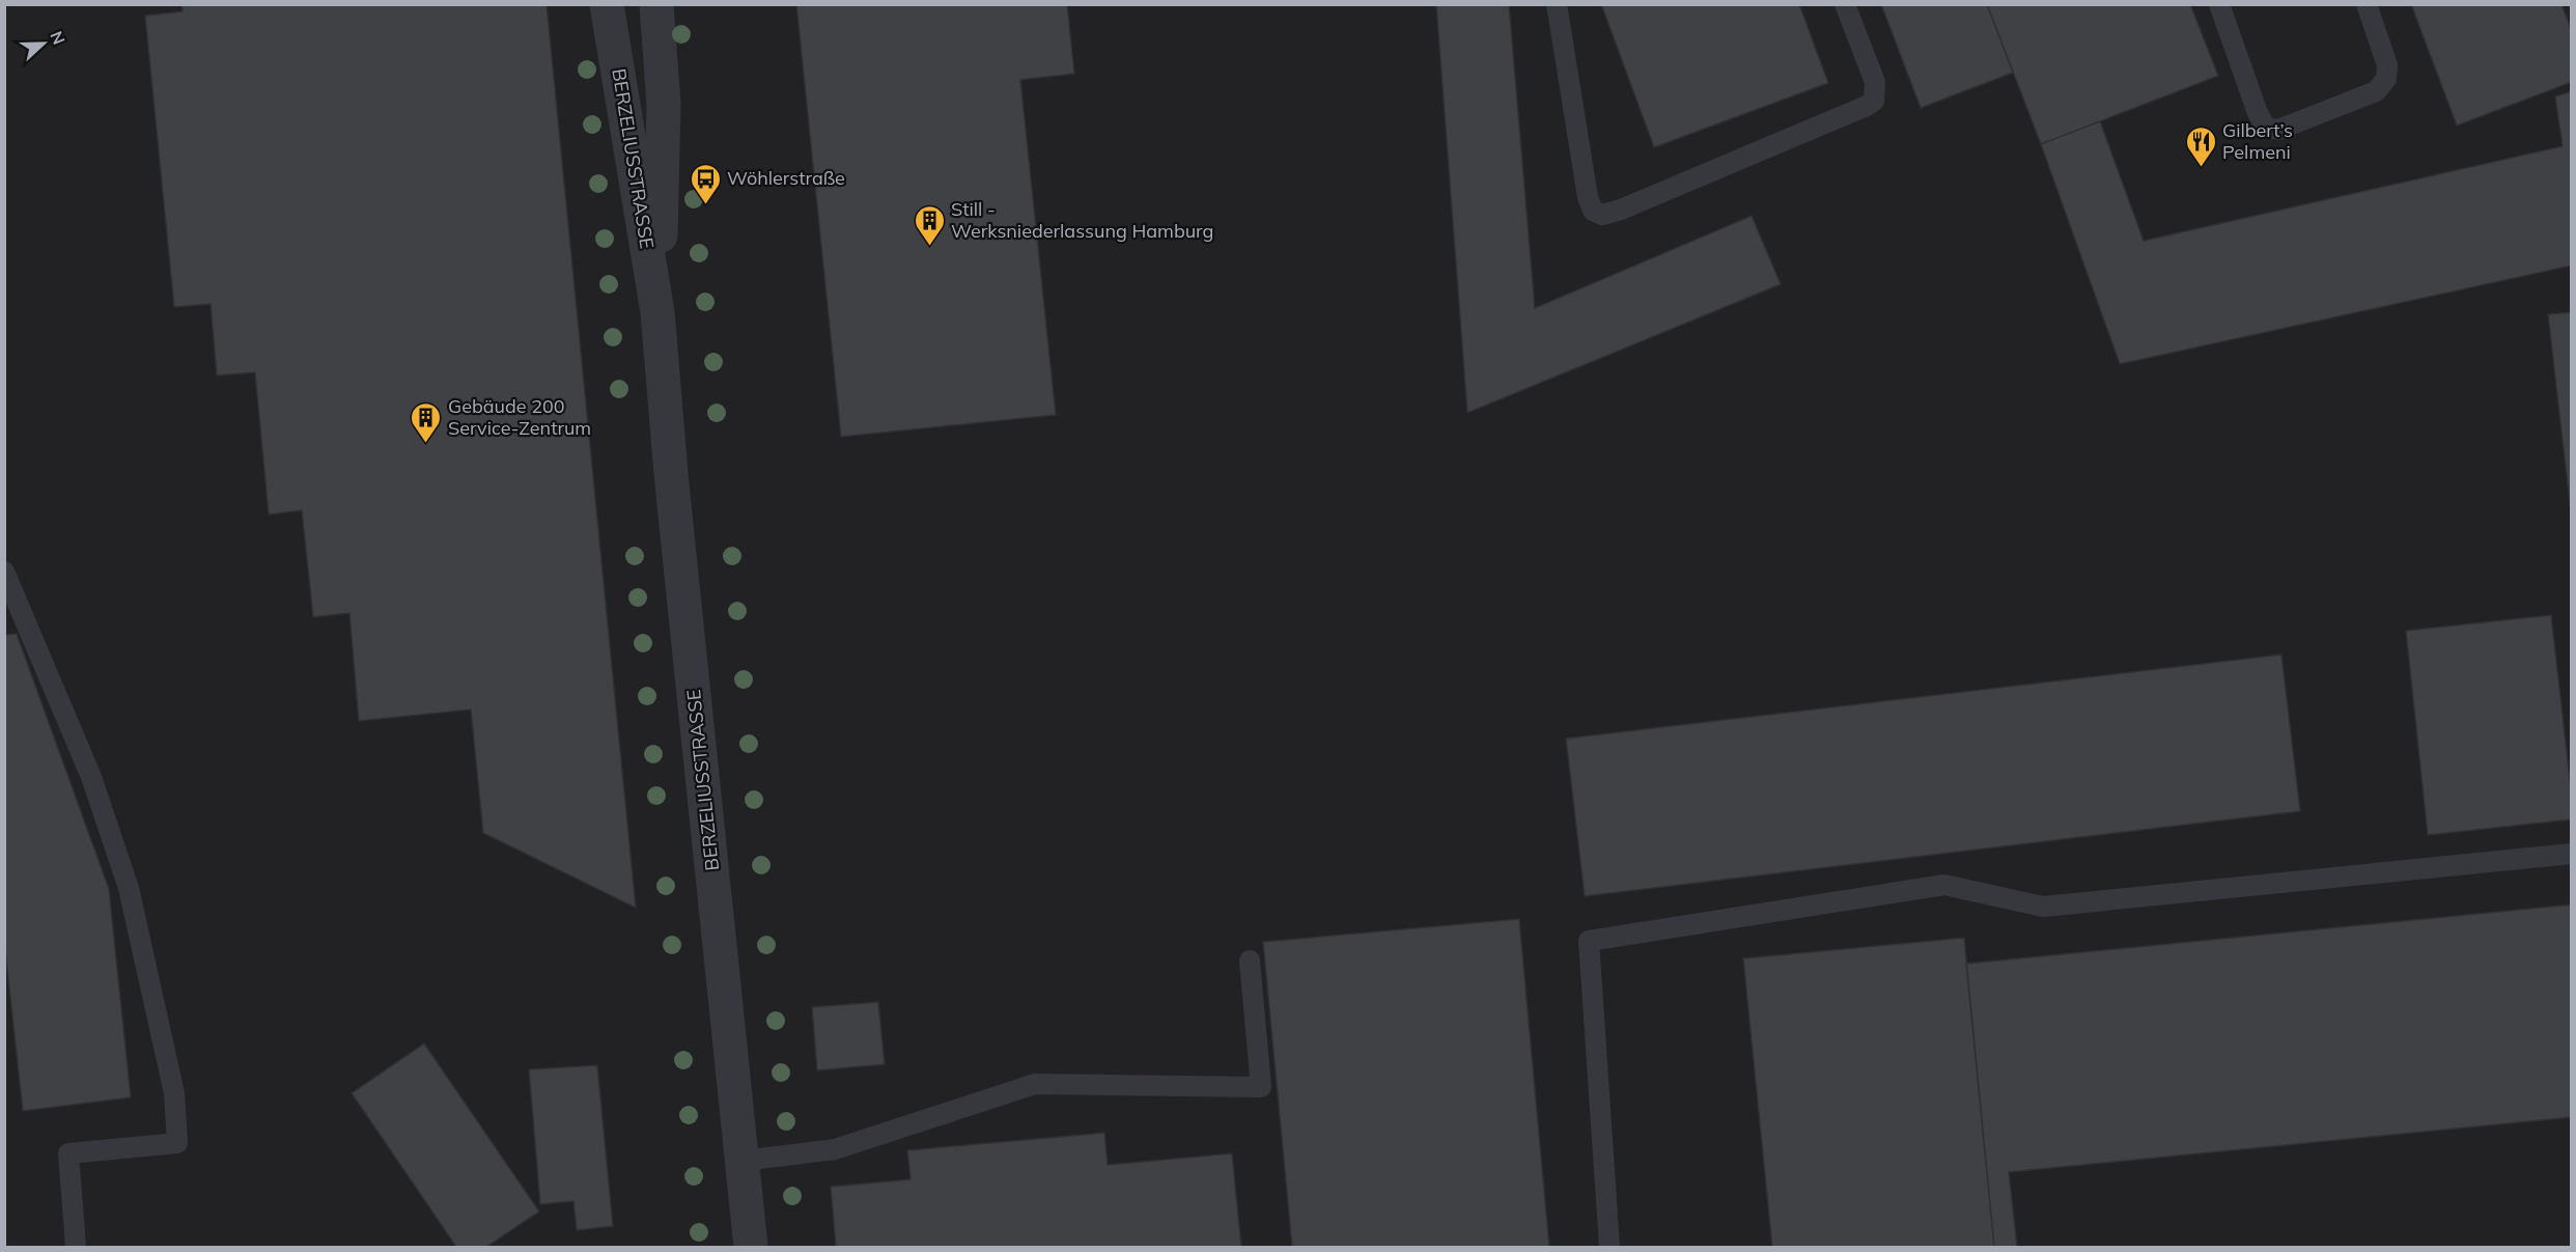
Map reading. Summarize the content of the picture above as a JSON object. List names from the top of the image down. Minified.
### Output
{"streets":{"street":["BERZELIUSSTRASSE"]},"places":{"restaurant":["Gilbert’s Pelmeni"],"bus stop":["Wöhlerstraße"],"building":["Still - Werksniederlassung Hamburg","Gebäude 200 Service-Zentrum"]},"north":"right"}
